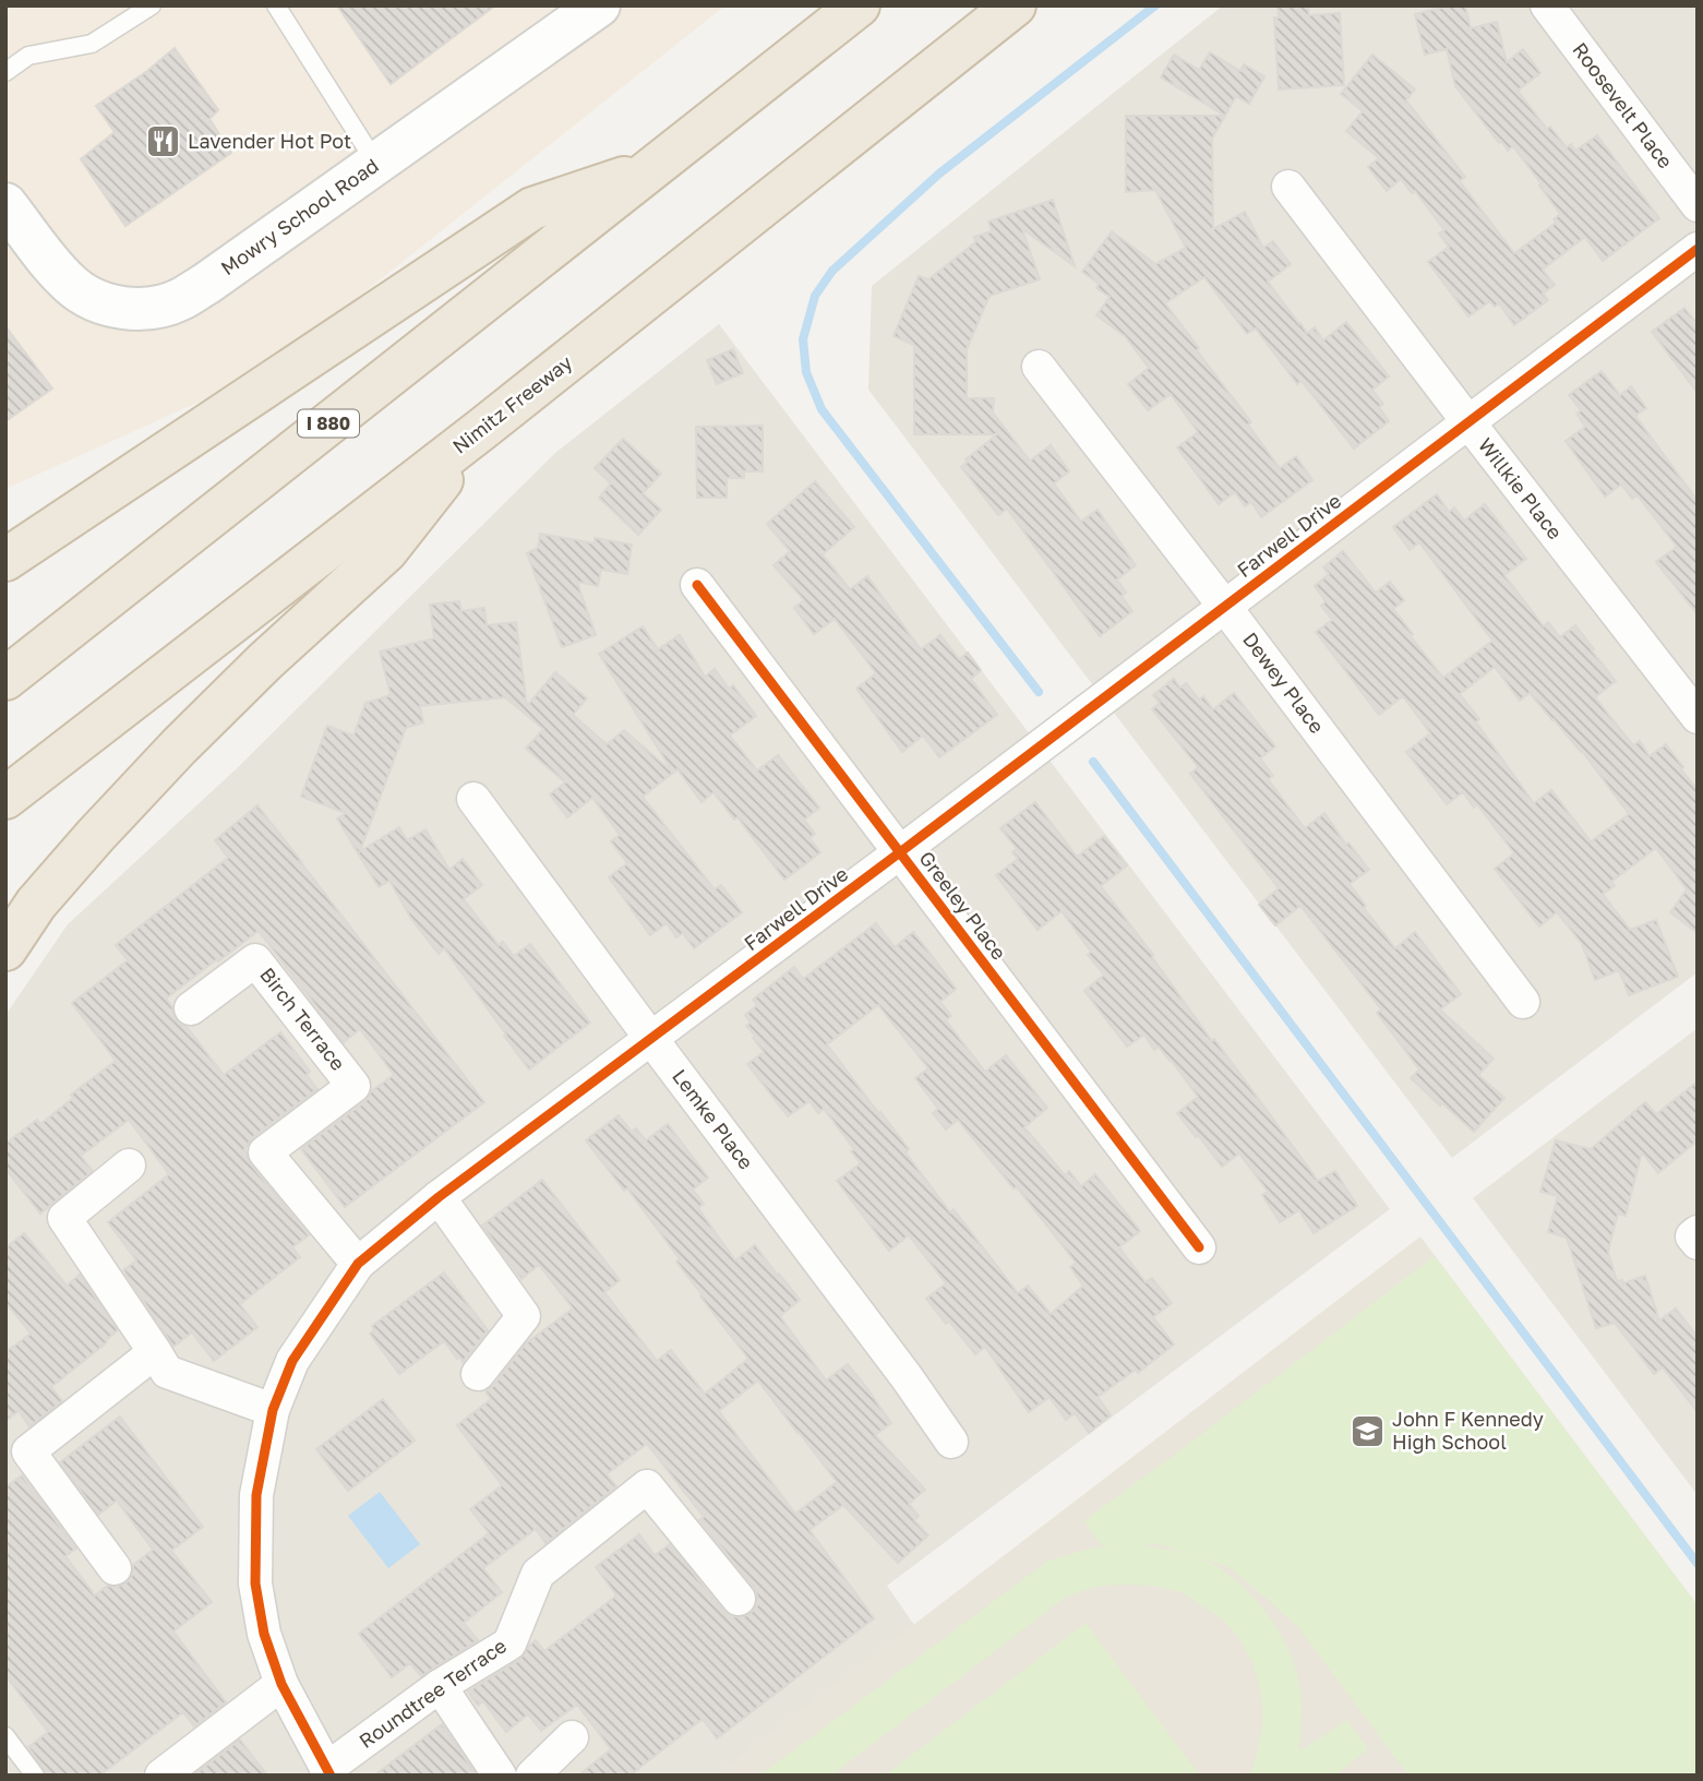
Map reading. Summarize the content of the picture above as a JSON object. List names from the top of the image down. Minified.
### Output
{"streets":{"highway":["Nimitz Freeway","I 880"],"street":["Roosevelt Place","Mowry School Road","Willkie Place","Farwell Drive","Dewey Place","Greeley Place","Birch Terrace","Lemke Place","Roundtree Terrace"]},"crossings":[["Willkie Place","Farwell Drive"],["Farwell Drive","Dewey Place"],["Farwell Drive","Greeley Place"],["Farwell Drive","Birch Terrace"],["Farwell Drive","Lemke Place"],["Farwell Drive","Roundtree Terrace"]],"places":{"restaurant":["Lavender Hot Pot"],"school or university":["John F Kennedy High School"]}}
